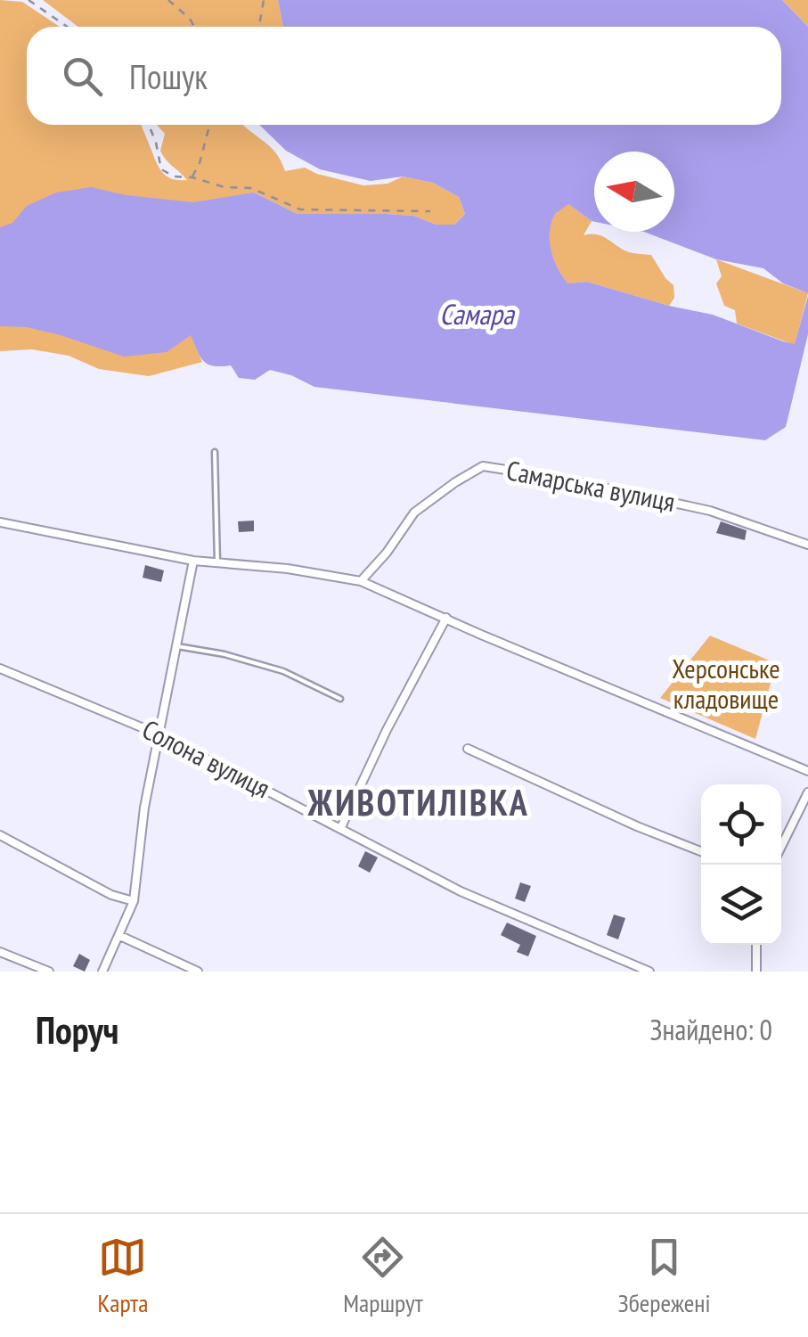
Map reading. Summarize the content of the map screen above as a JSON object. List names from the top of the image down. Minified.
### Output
{"streets":{"street":["Самарська вулиця","Солона вулиця"]},"districts":["ЖИВОТИЛІВКА"],"water":["Самара"],"parks":["Херсонське кладовище"],"north":"left","page":{"search":"Пошук","heading":["Поруч","Знайдено: 0"],"nav":["Карта","Маршрут","Збережені"]}}
